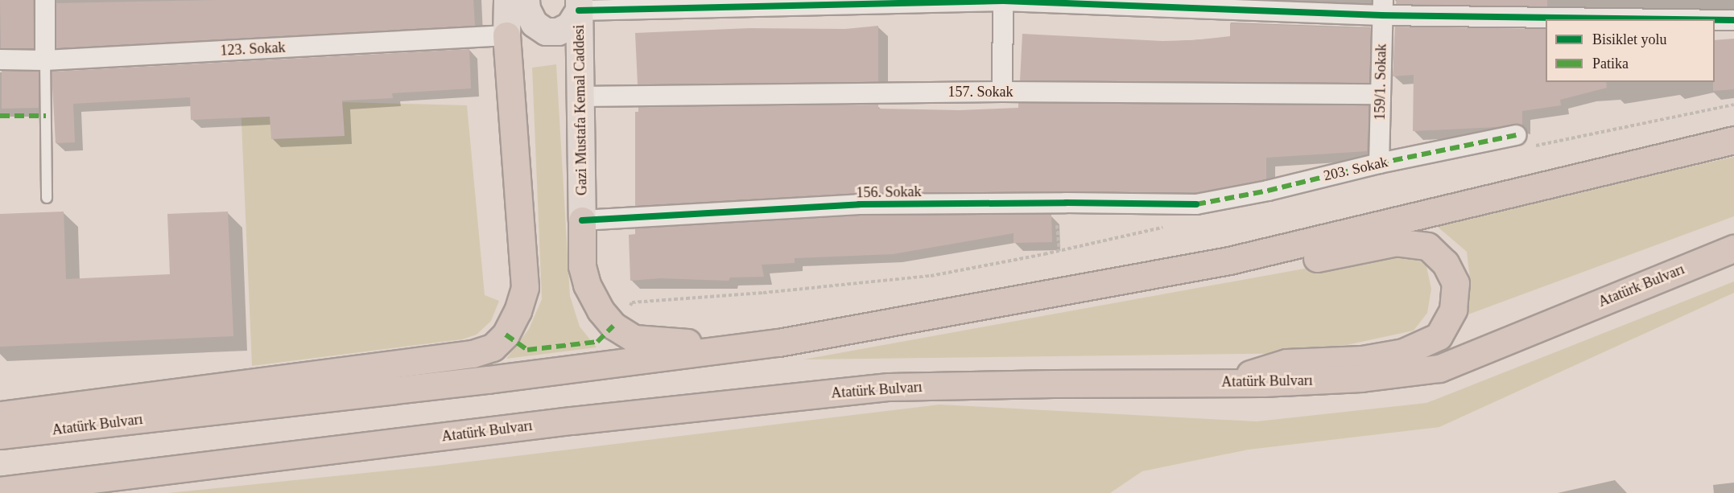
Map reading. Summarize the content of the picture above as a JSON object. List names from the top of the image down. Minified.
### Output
{"streets":{"highway":["Atatürk Bulvarı"],"main road":["Gazi Mustafa Kemal Caddesi"],"street":["123. Sokak","159/1. Sokak","157. Sokak","203. Sokak","156. Sokak"]},"crossings":[["159/1. Sokak","157. Sokak"],["159/1. Sokak","203. Sokak"],["157. Sokak","Gazi Mustafa Kemal Caddesi"],["Gazi Mustafa Kemal Caddesi","156. Sokak"],["203. Sokak","156. Sokak"]],"legend":["Bisiklet yolu","Patika"]}
